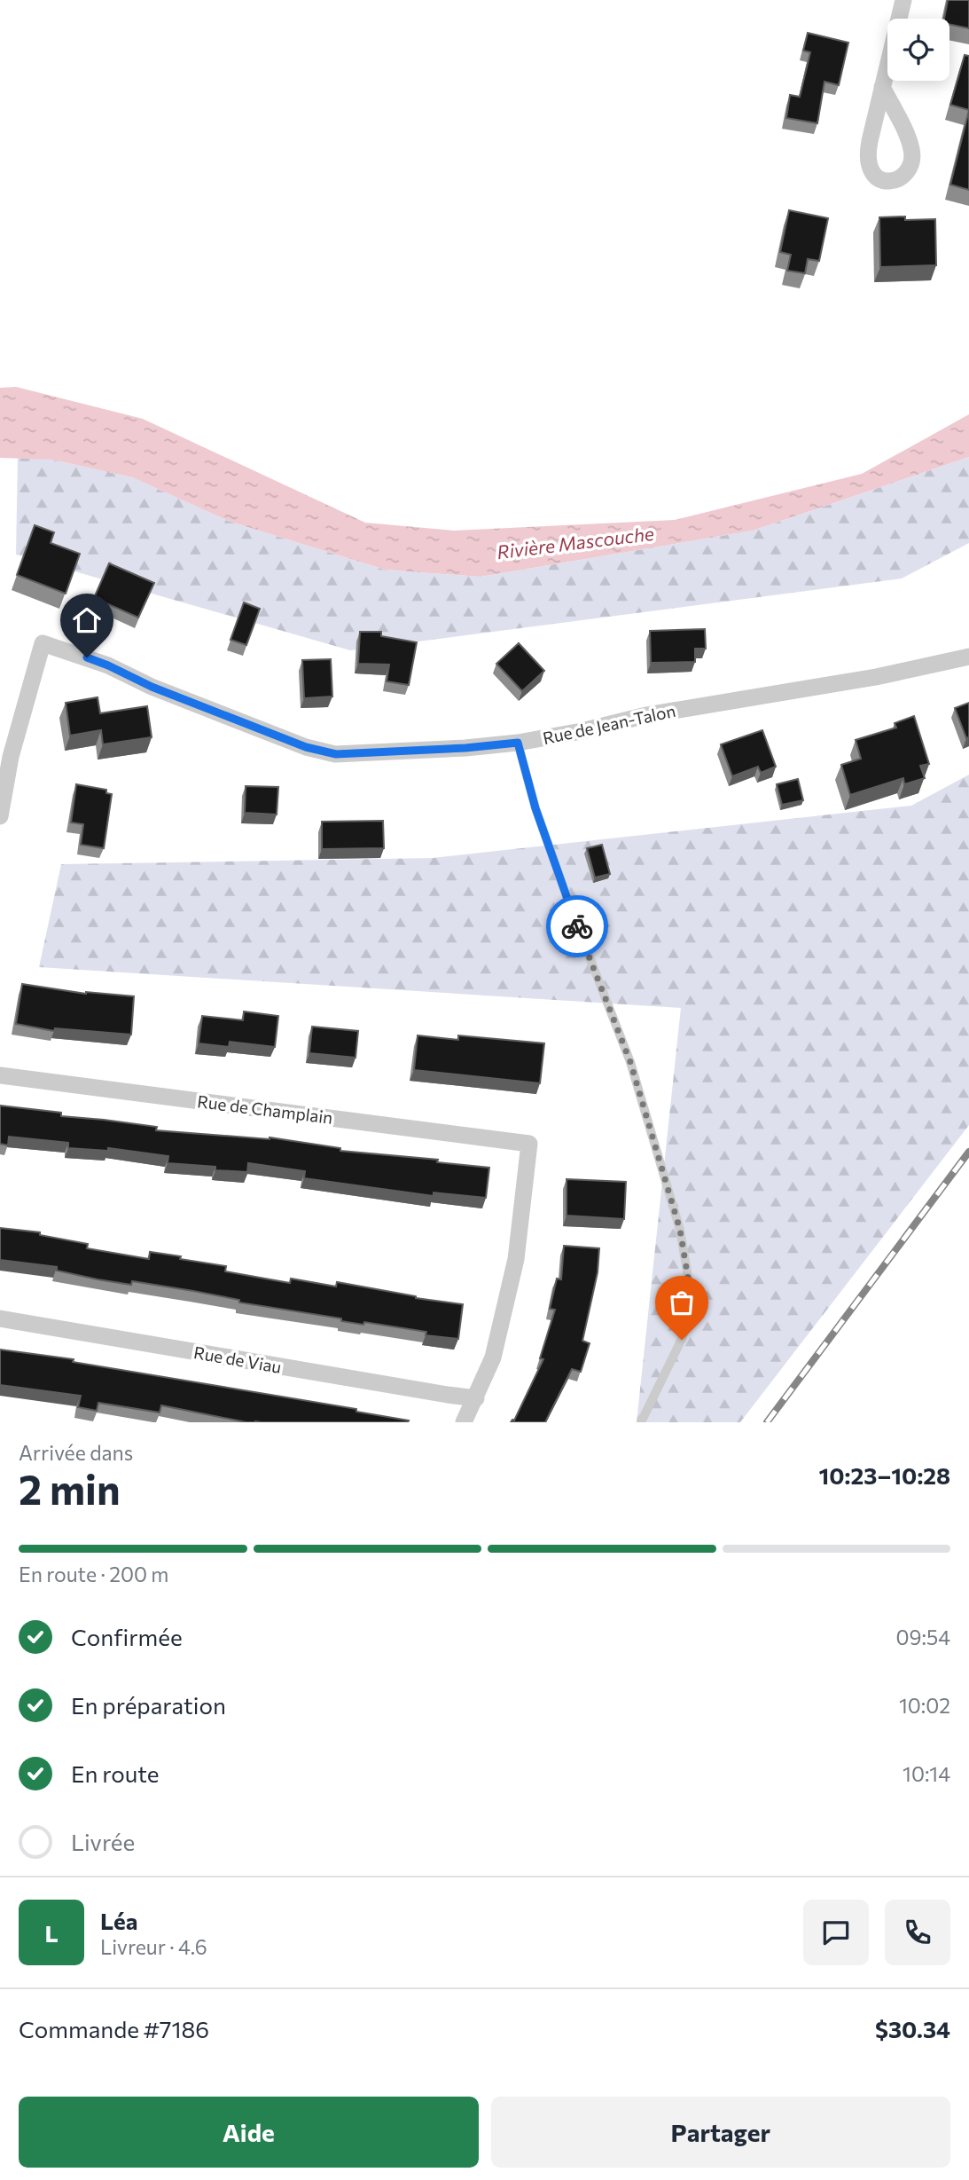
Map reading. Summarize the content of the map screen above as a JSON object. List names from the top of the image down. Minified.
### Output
{"streets":{"street":["Rue de Jean-Talon","Rue de Champlain","Rue de Viau"]},"crossings":[["Rue de Champlain","Rue de Viau"]],"water":["Rivière Mascouche"],"page":{"heading":["2 min","Arrivée dans","10:23–10:28"],"panel":["Léa","Livreur · 4.6","Commande #7186","$30.34"],"bar":"En route · 200 m","list":[["Confirmée","09:54"],["En préparation","10:02"],["En route","10:14"],"Livrée"],"round":"L","buttons":["Aide","Partager"]}}
